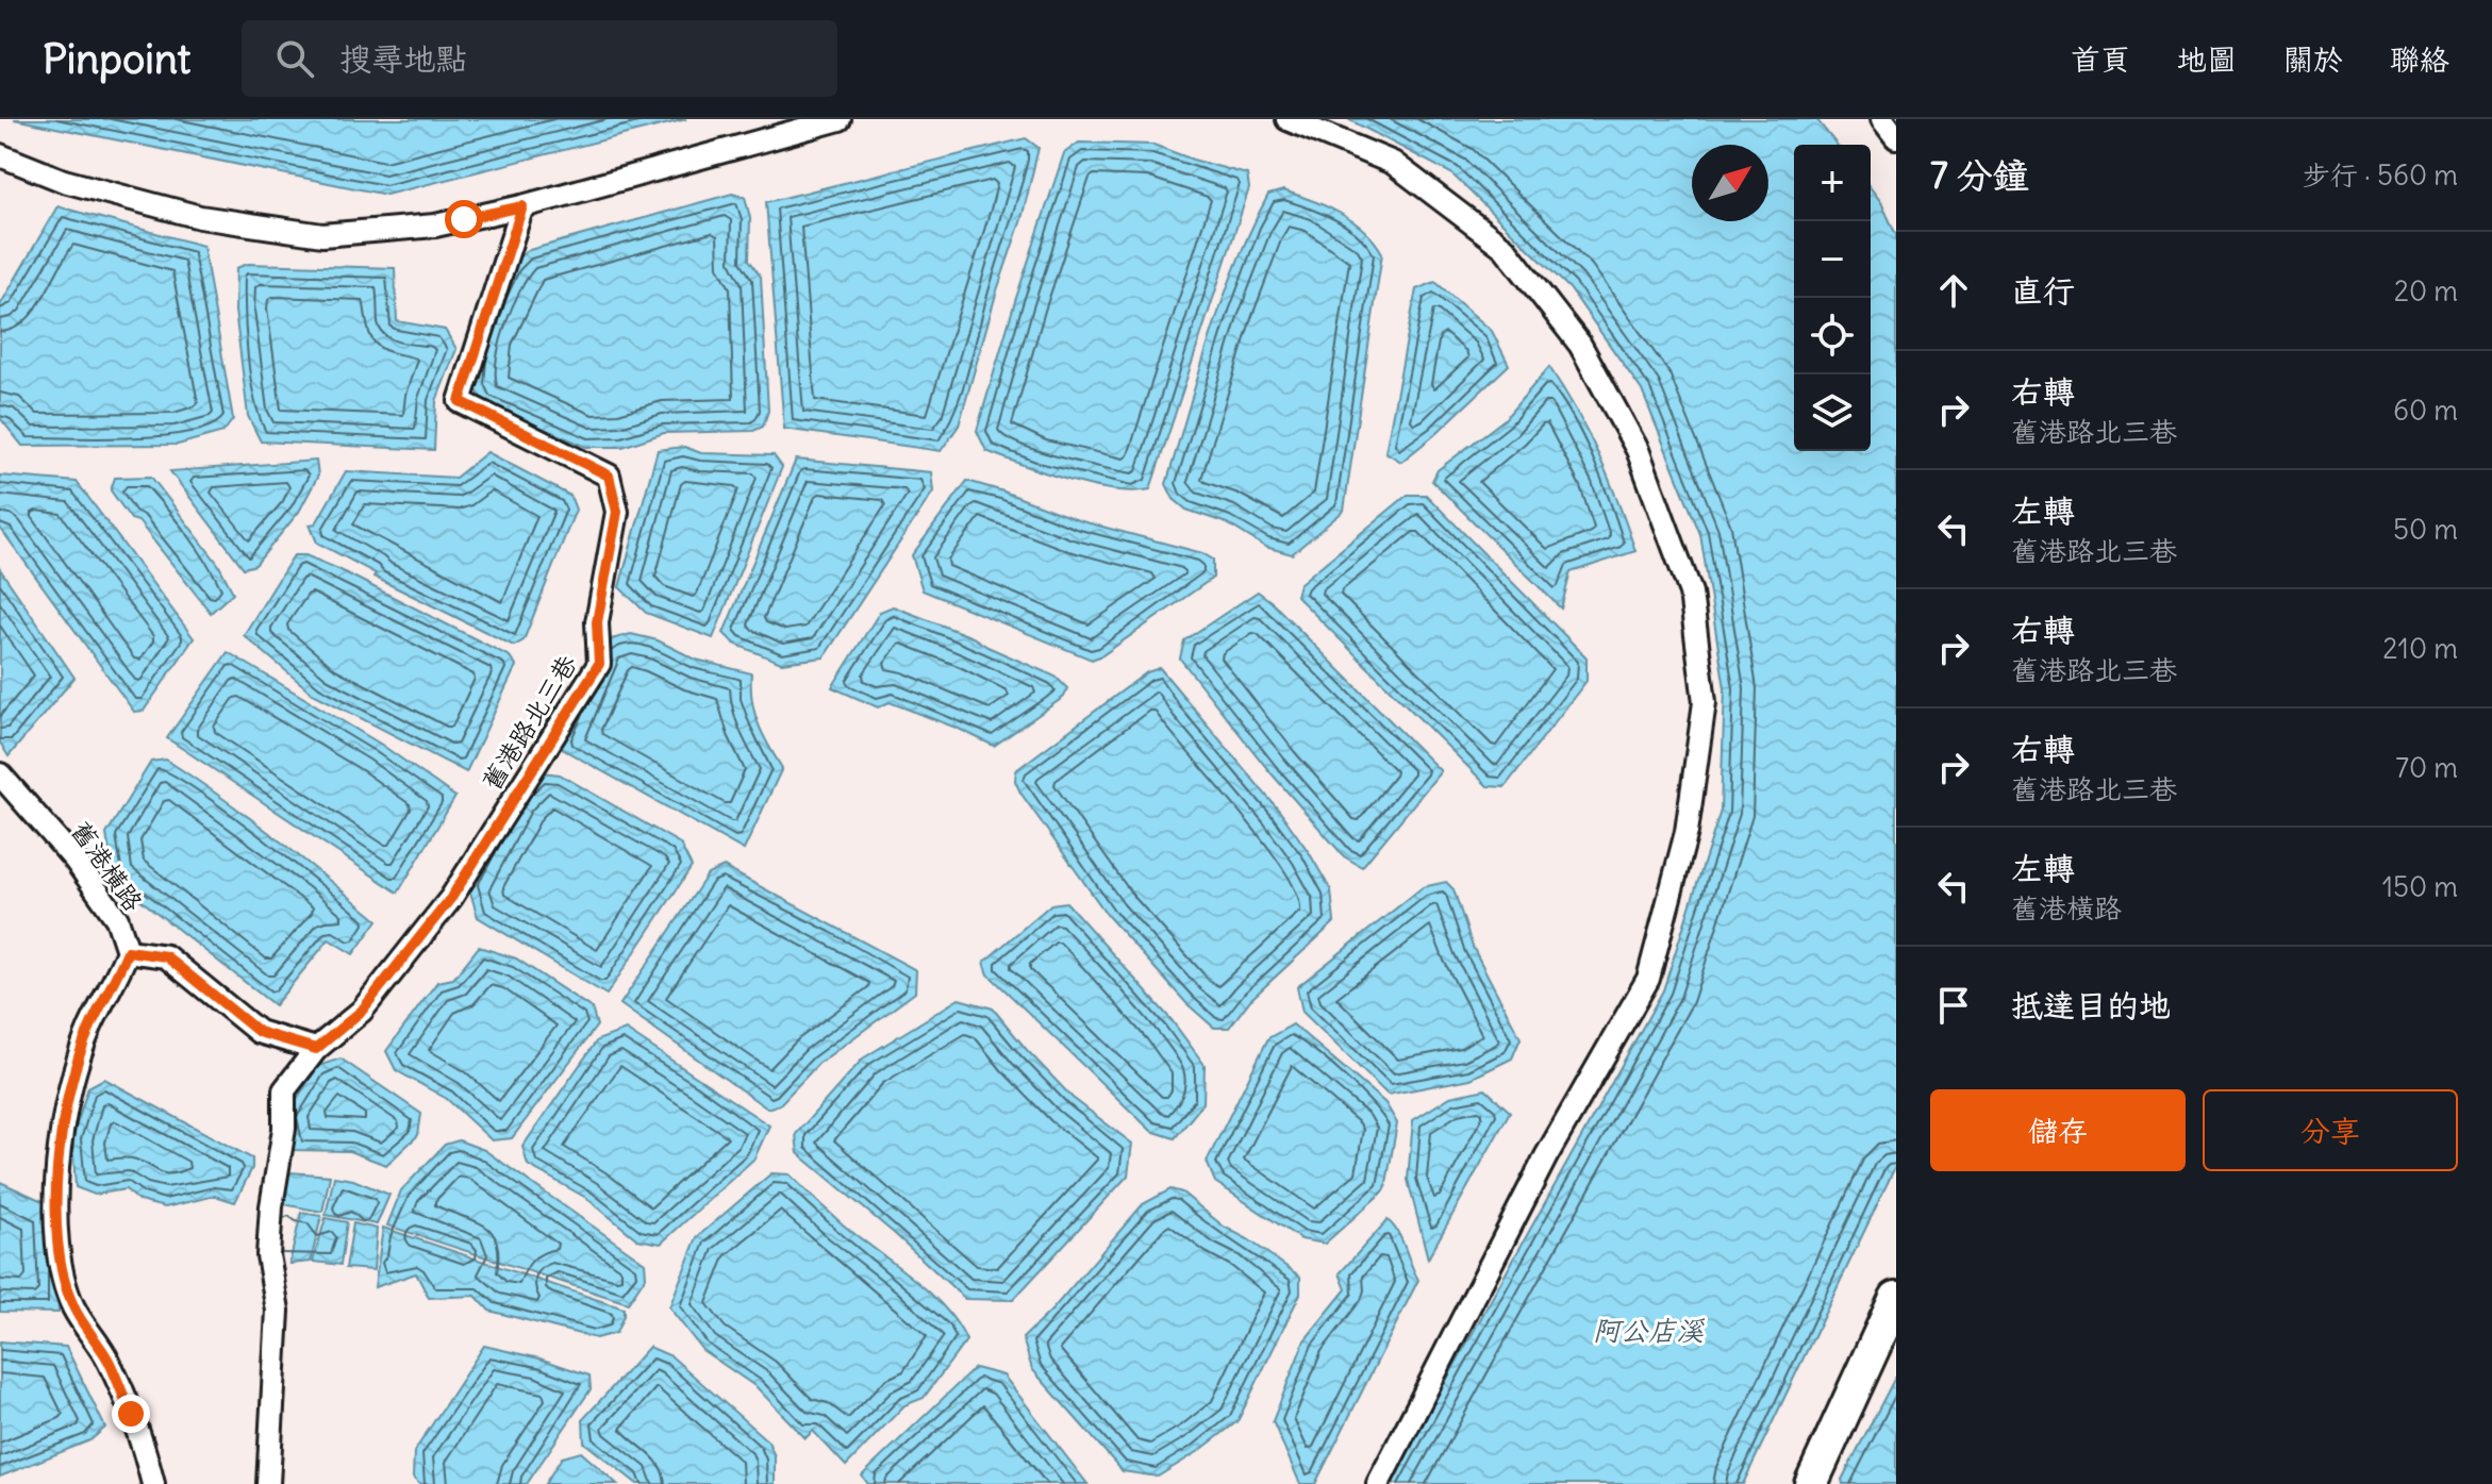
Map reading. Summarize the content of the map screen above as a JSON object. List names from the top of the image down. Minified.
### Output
{"streets":{"street":["舊港路北三巷","舊港橫路"]},"water":["阿公店溪"],"north":"top right","page":{"header":"Pinpoint","search":"搜尋地點","nav":["首頁","地圖","關於","聯絡"],"heading":["7 分鐘","步行 · 560 m"],"map_buttons":["+","−"],"list":[["直行","20 m"],["右轉","舊港路北三巷","60 m"],["左轉","舊港路北三巷","50 m"],["右轉","舊港路北三巷","210 m"],["右轉","舊港路北三巷","70 m"],["左轉","舊港橫路","150 m"],"抵達目的地"],"buttons":["儲存","分享"]}}
